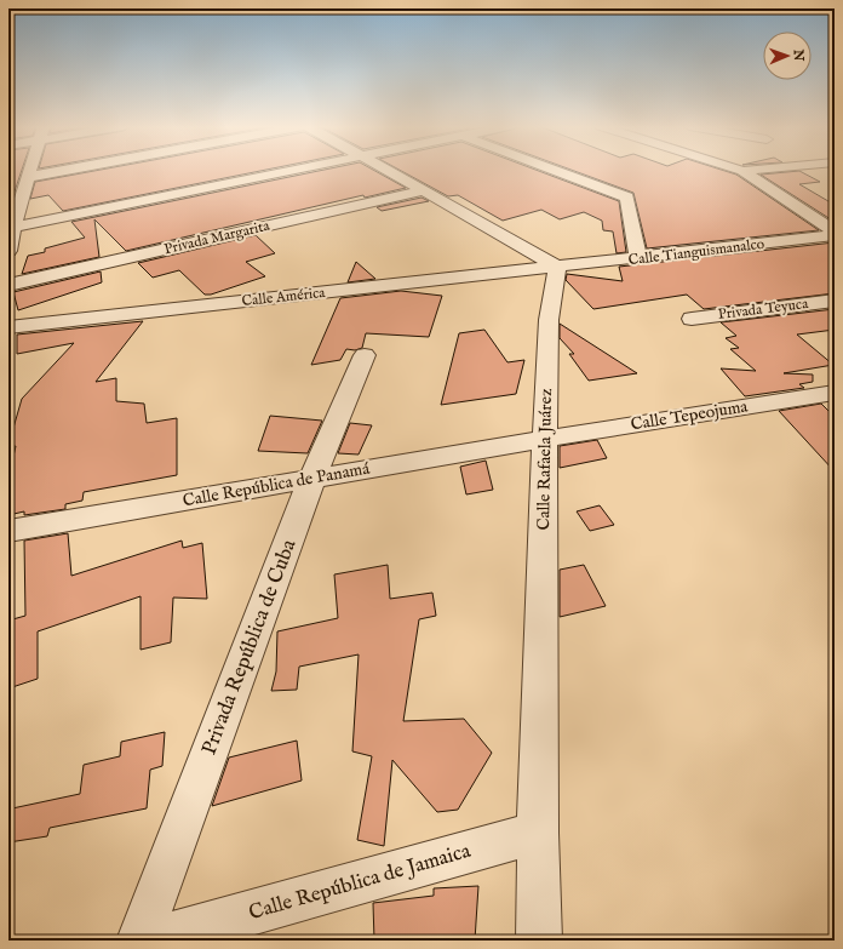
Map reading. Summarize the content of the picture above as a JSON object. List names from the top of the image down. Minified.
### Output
{"streets":{"street":["Privada Margarita","Calle Tianguismanalco","Calle América","Privada Teyuca","Calle Tepeojuma","Calle Rafaela Juárez","Calle República de Panamá","Privada República de Cuba","Calle República de Jamaica"]},"crossings":[["Calle Tianguismanalco","Calle América"],["Calle Tianguismanalco","Calle Rafaela Juárez"],["Calle América","Calle Rafaela Juárez"],["Calle Tepeojuma","Calle Rafaela Juárez"],["Calle Tepeojuma","Calle República de Panamá"],["Calle Rafaela Juárez","Calle República de Panamá"],["Calle Rafaela Juárez","Calle República de Jamaica"],["Calle República de Panamá","Privada República de Cuba"]],"north":"right"}
